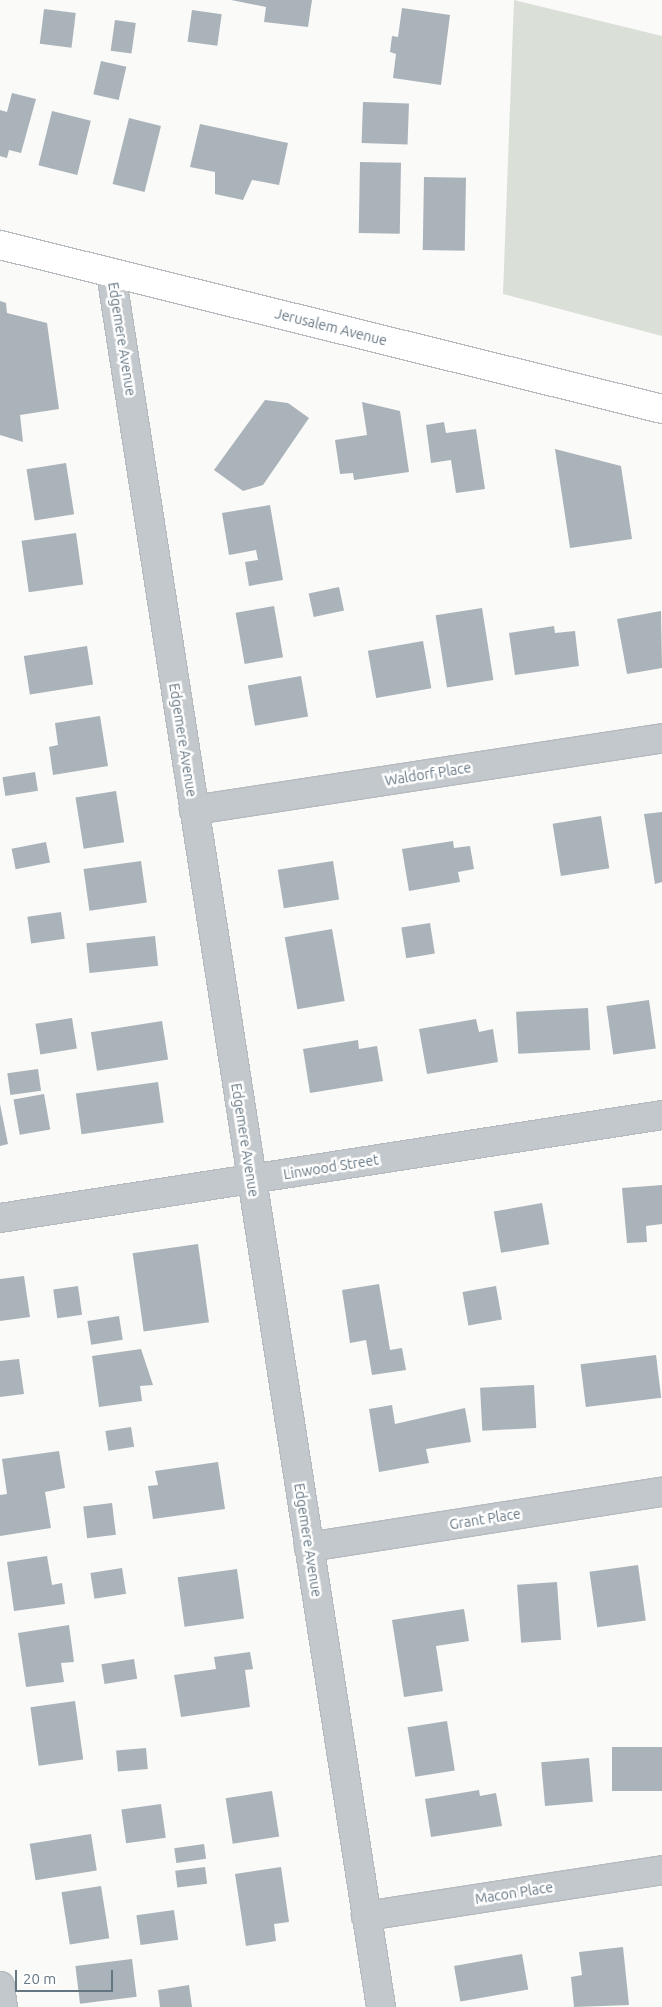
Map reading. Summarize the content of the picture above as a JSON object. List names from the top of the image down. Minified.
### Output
{"streets":{"main road":["Jerusalem Avenue"],"street":["Edgemere Avenue","Waldorf Place","Linwood Street","Grant Place","Macon Place"]},"crossings":[["Jerusalem Avenue","Edgemere Avenue"],["Edgemere Avenue","Waldorf Place"],["Edgemere Avenue","Linwood Street"],["Edgemere Avenue","Grant Place"],["Edgemere Avenue","Macon Place"]],"scale_bar":"20 m"}
